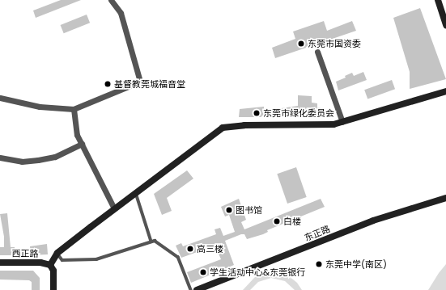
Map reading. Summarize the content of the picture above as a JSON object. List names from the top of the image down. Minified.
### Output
{"streets":{"street":["东正路","西正路"]},"places":["东莞市国资委","基督教莞城福音堂","东莞市绿化委员会","图书馆","白楼","高三楼","东莞中学(南区)","学生活动中心&东莞银行"]}
